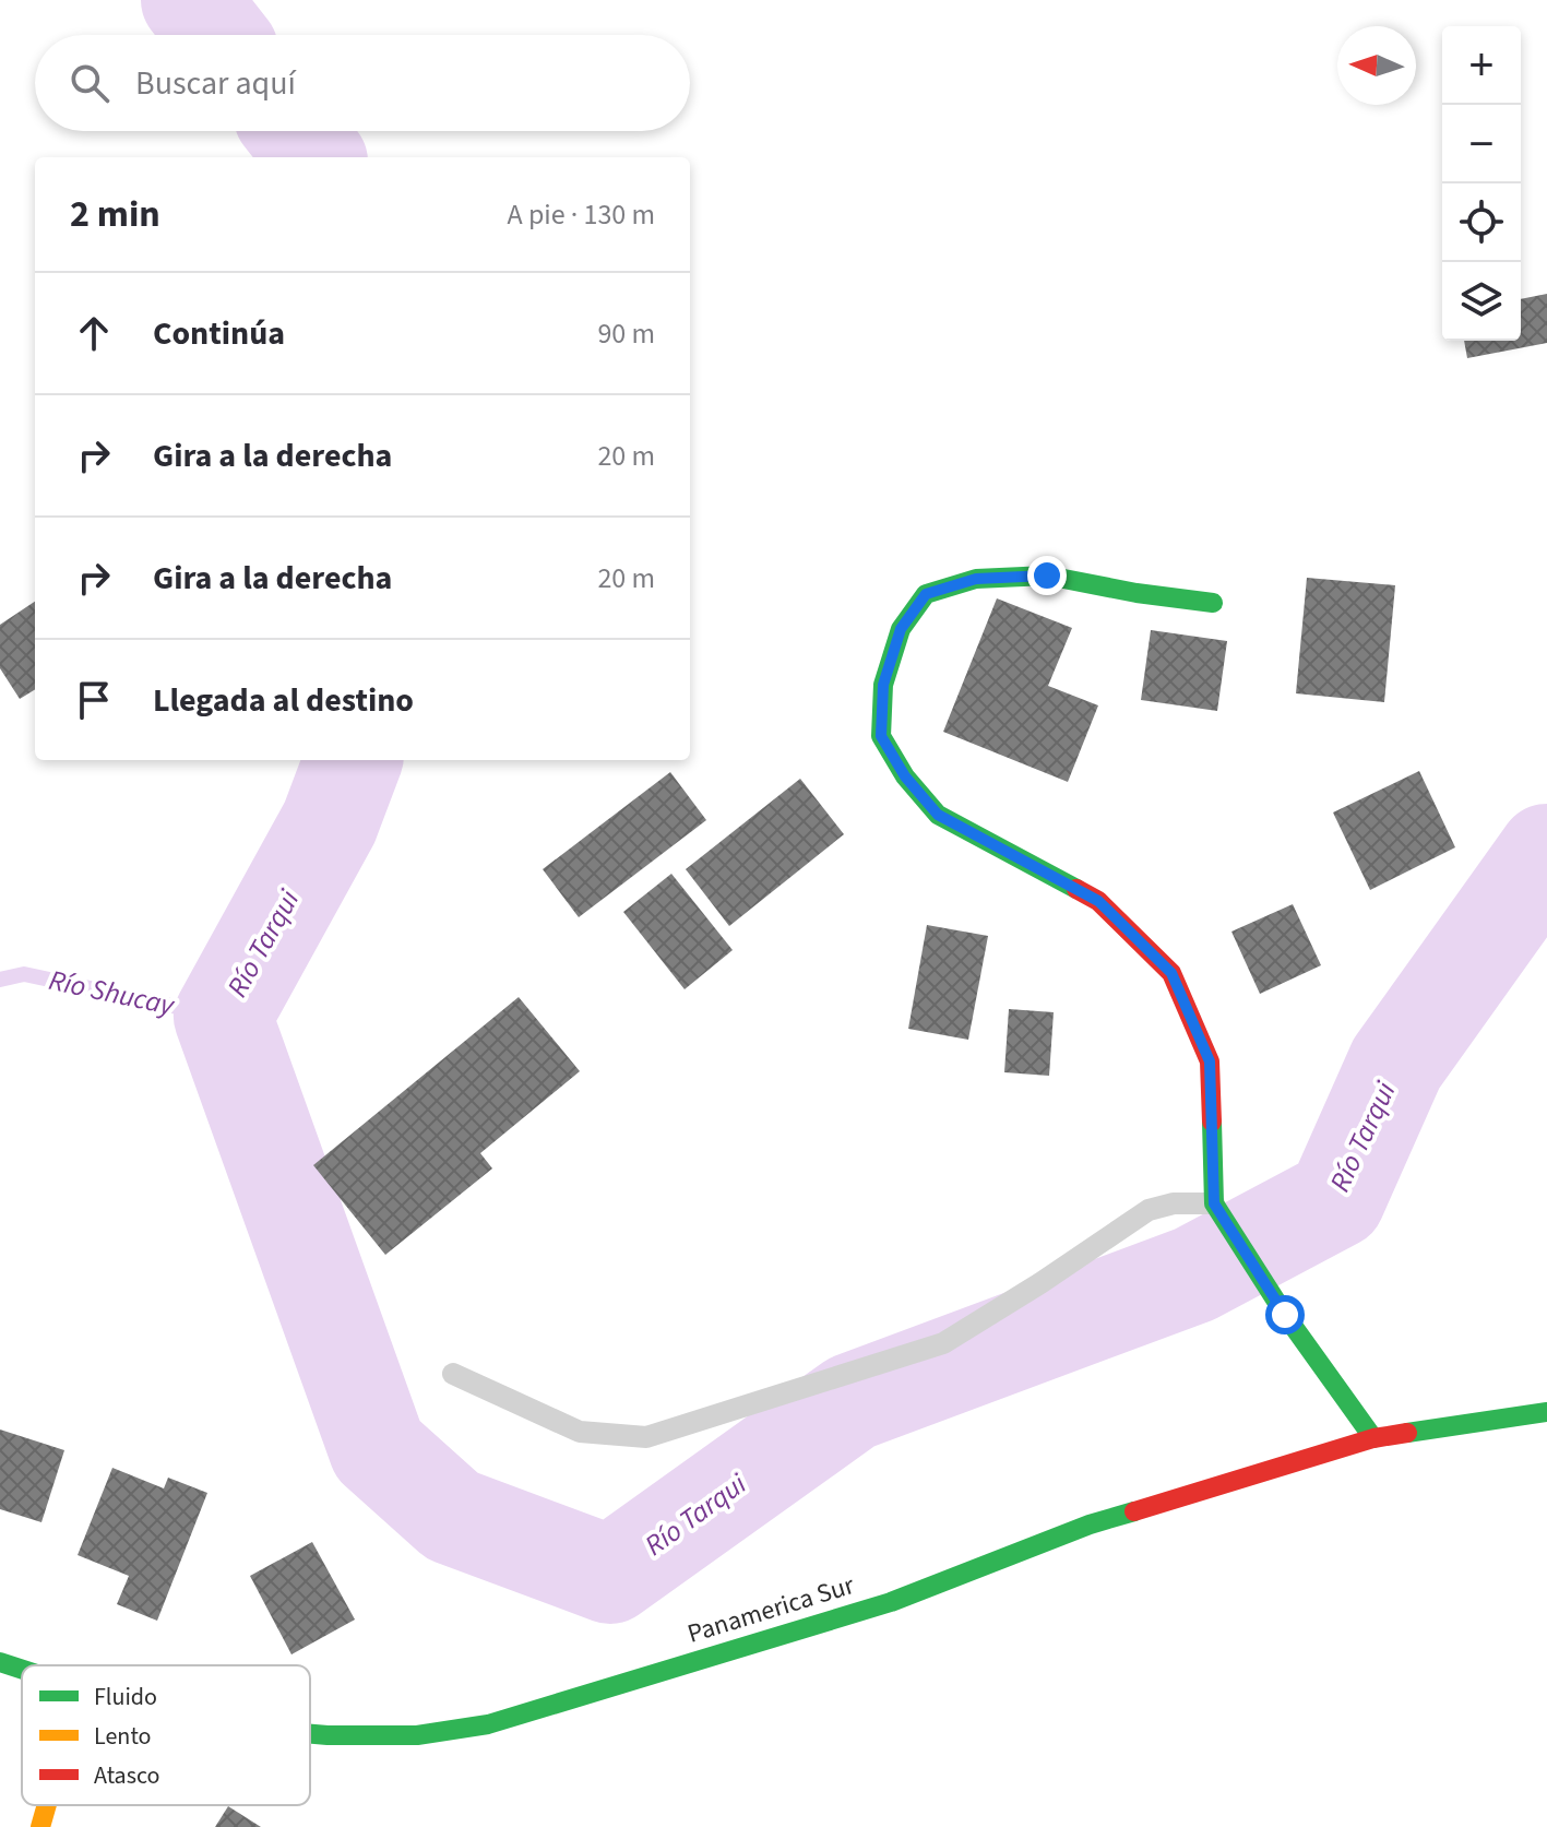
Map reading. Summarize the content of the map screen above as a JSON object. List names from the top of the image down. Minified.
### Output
{"streets":{"main road":["Panamerica Sur"]},"water":["Río Tarqui","Río Shucay"],"legend":["Fluido","Lento","Atasco"],"north":"left","page":{"map_buttons":["+","−"],"search":"Buscar aquí","heading":["2 min","A pie · 130 m"],"list":[["Continúa","90 m"],["Gira a la derecha","20 m"],["Gira a la derecha","20 m"],"Llegada al destino"]}}
